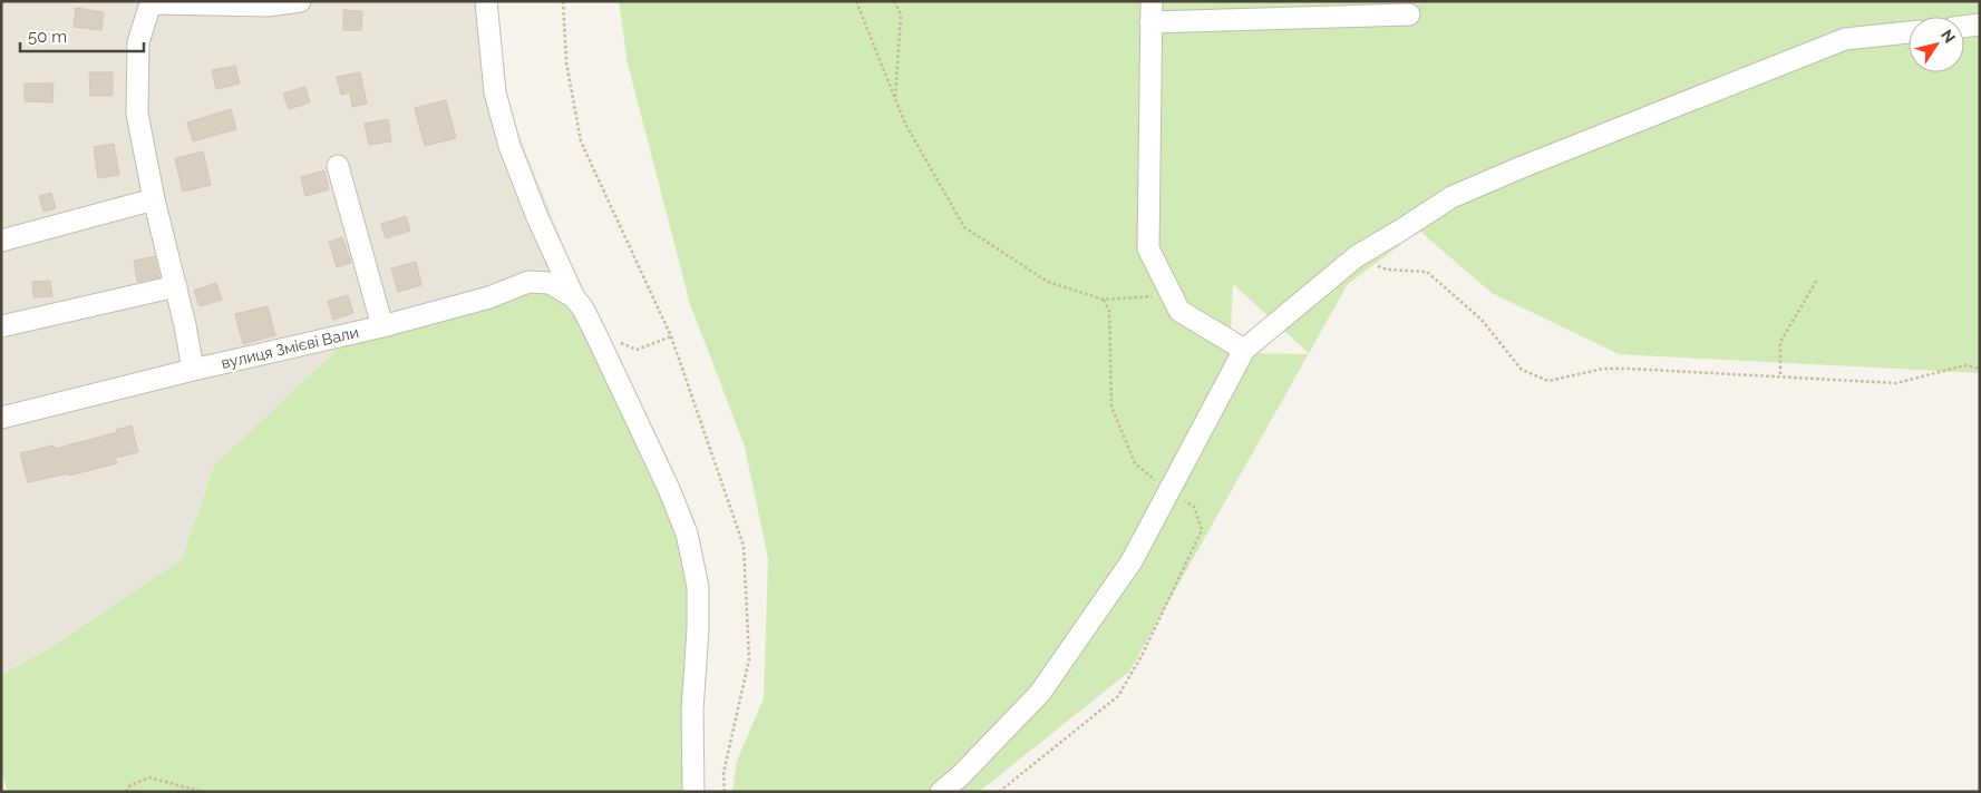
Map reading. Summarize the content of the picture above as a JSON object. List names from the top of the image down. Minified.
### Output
{"streets":{"street":["вулиця Змієві Вали"]},"scale_bar":"50 m","north":"top right"}
